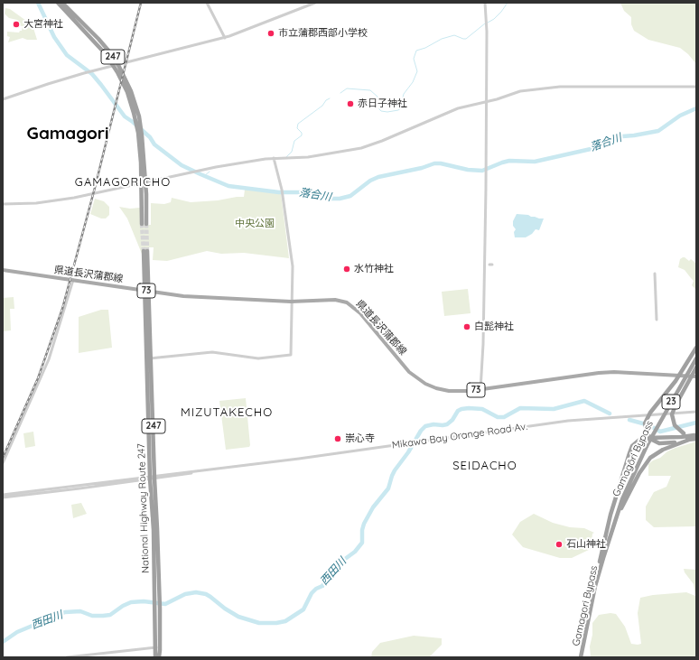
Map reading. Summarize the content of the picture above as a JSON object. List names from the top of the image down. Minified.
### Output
{"streets":{"highway":["247","23","Gamagōri Bypass","National Highway Route 247","Gamagori Bypass"],"main road":["県道長沢蒲郡線","73"],"street":["Mikawa Bay Orange Road Av."]},"crossings":[["県道長沢蒲郡線","National Highway Route 247"],["Mikawa Bay Orange Road Av.","National Highway Route 247"],["Gamagōri Bypass","Gamagori Bypass"]],"districts":["Gamagori","GAMAGORICHO","MIZUTAKECHO","SEIDACHO"],"water":["落合川","西田川"],"parks":["中央公園"],"places":["大宮神社","市立蒲郡西部小学校","赤日子神社","水竹神社","白髭神社","崇心寺","石山神社"]}
